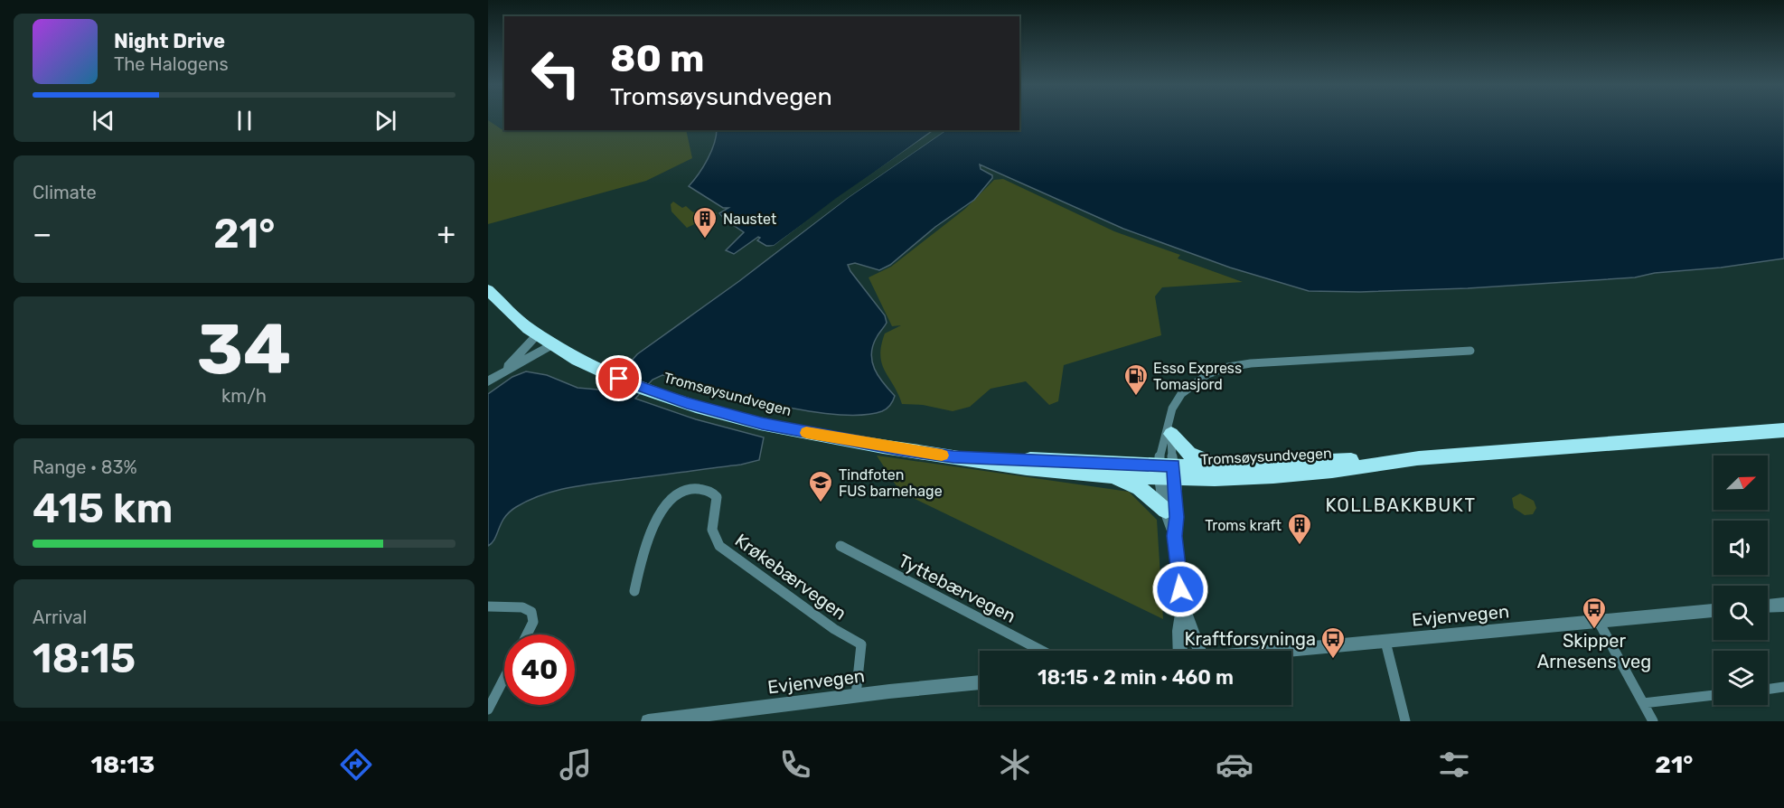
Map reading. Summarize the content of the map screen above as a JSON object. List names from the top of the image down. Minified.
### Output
{"streets":{"highway":["Tromsøysundvegen"],"street":["Krøkebærvegen","Tyttebærvegen","Evjenvegen"]},"crossings":[["Krøkebærvegen","Evjenvegen"]],"districts":["KOLLBAKKBUKT"],"places":{"building":["Naustet","Troms kraft"],"fuel station":["Esso Express Tomasjord"],"school or university":["Tindfoten FUS barnehage"],"bus stop":["Skipper Arnesens veg","Kraftforsyninga"]},"north":"top right","page":{"turn":["80 m","Tromsøysundvegen"],"song":["Night Drive","The Halogens"],"tile":["Climate",["34","km/h"],["Range · 83%","415 km"],["Arrival","18:15"]],"heat":["−","21°","+"],"limit":"40","trip":"18:15 · 2 min · 460 m","tabs":["18:13","21°"]}}
